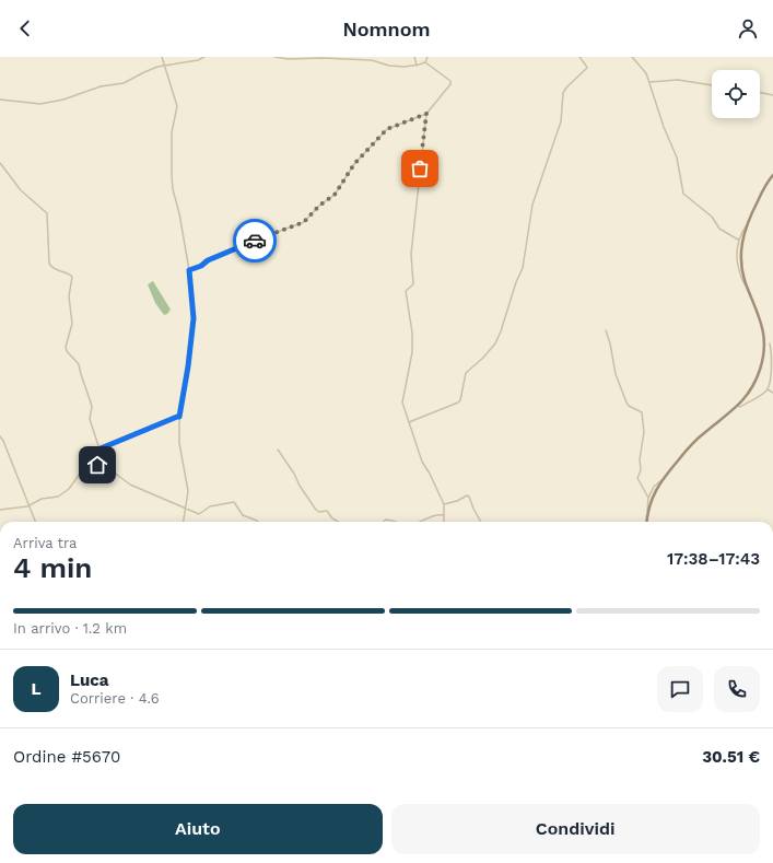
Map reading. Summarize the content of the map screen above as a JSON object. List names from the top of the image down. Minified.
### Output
{"page":{"header":"Nomnom","heading":["4 min","Arriva tra","17:38–17:43"],"panel":["Luca","Corriere · 4.6","Ordine #5670","30.51 €"],"bar":"In arrivo · 1.2 km","round":"L","buttons":["Aiuto","Condividi"]}}
